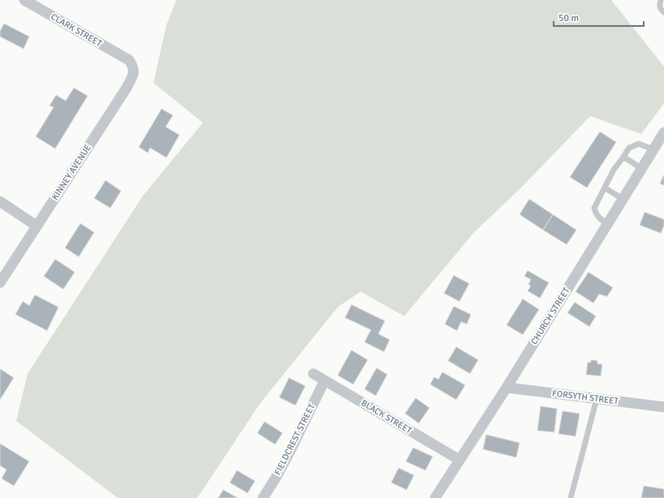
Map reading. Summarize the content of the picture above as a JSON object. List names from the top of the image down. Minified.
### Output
{"streets":{"street":["CLARK STREET","KINNEY AVENUE","CHURCH STREET","FORSYTH STREET","BLACK STREET","FIELDCREST STREET"]},"crossings":[["CLARK STREET","KINNEY AVENUE"],["CHURCH STREET","FORSYTH STREET"],["CHURCH STREET","BLACK STREET"],["BLACK STREET","FIELDCREST STREET"]],"scale_bar":"50 m"}
